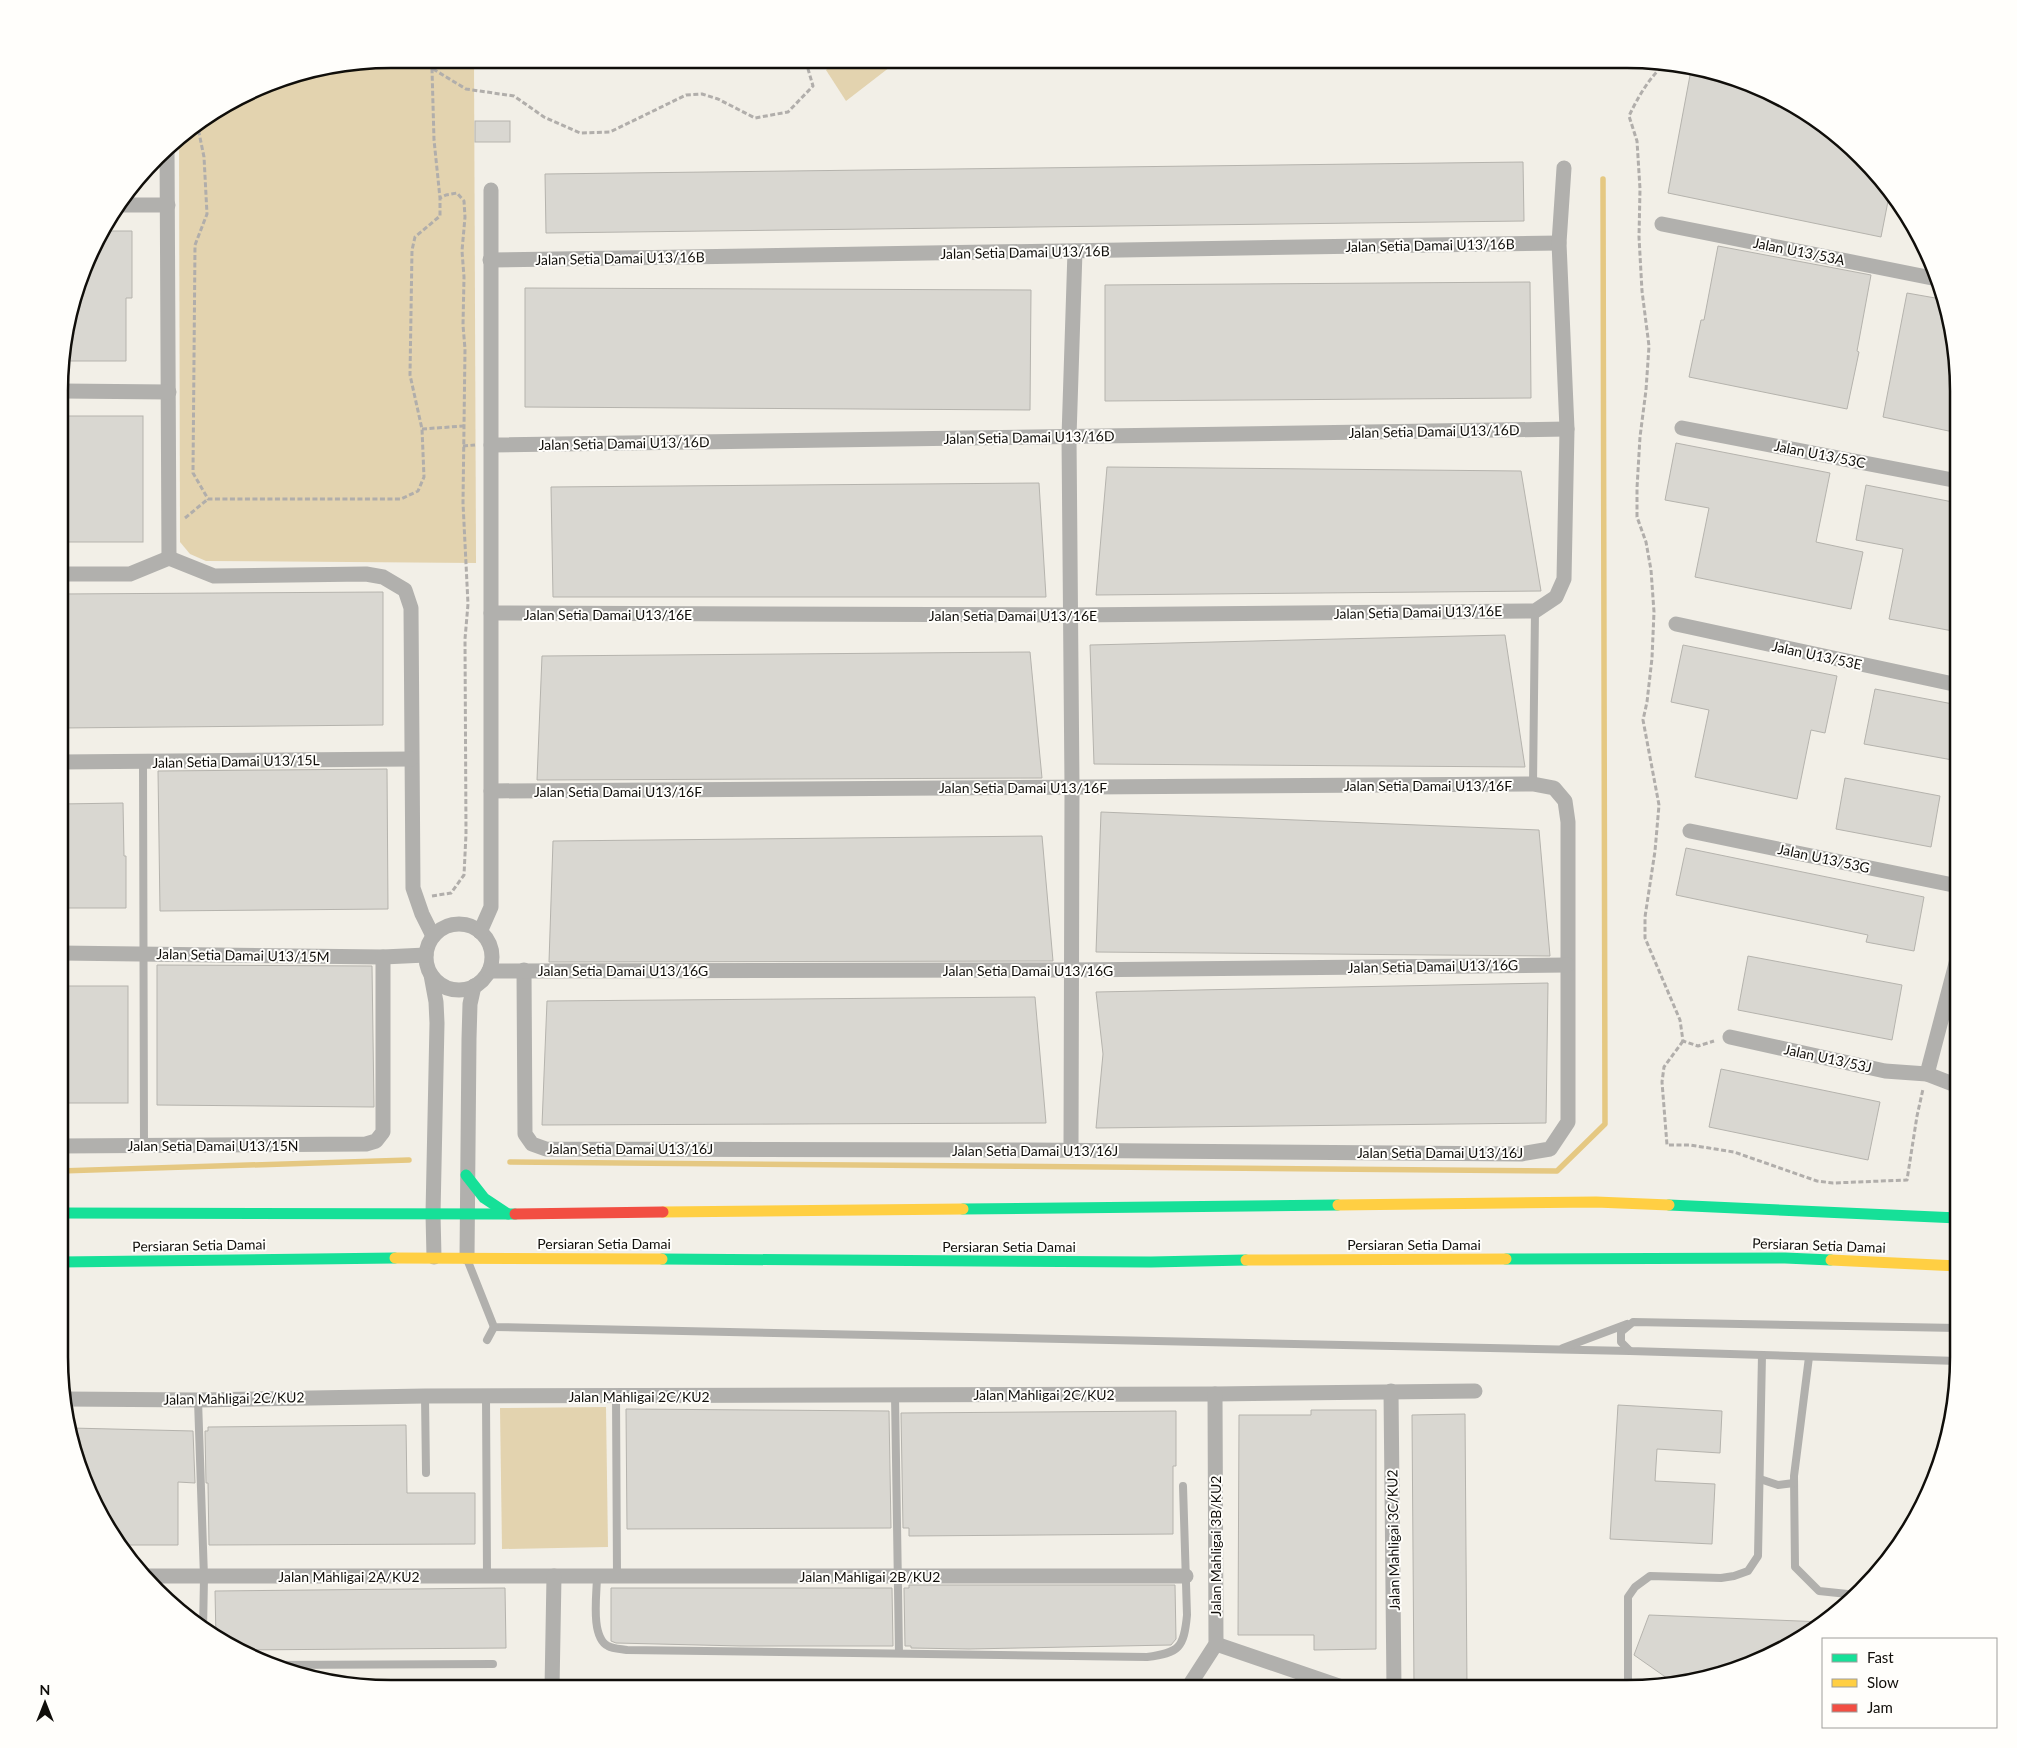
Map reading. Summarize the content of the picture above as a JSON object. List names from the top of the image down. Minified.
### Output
{"streets":{"street":["Jalan Setia Damai U13/16B","Jalan U13/53A","Jalan Setia Damai U13/16D","Jalan U13/53C","Jalan Setia Damai U13/16E","Jalan U13/53E","Jalan Setia Damai U13/15L","Jalan Setia Damai U13/16F","Jalan U13/53G","Jalan Setia Damai U13/15M","Jalan Setia Damai U13/16G","Jalan U13/53J","Jalan Setia Damai U13/15N","Jalan Setia Damai U13/16J","Persiaran Setia Damai","Jalan Mahligai 2C/KU2","Jalan Mahligai 3C/KU2","Jalan Mahligai 3B/KU2","Jalan Mahligai 2A/KU2","Jalan Mahligai 2B/KU2"]},"crossings":[["Jalan Setia Damai U13/16F","Jalan Setia Damai U13/16G"],["Jalan Setia Damai U13/16F","Jalan Setia Damai U13/16J"],["Jalan Setia Damai U13/15M","Jalan Setia Damai U13/16G"],["Jalan Setia Damai U13/15M","Jalan Setia Damai U13/15N"],["Jalan Setia Damai U13/16G","Jalan Setia Damai U13/16J"],["Jalan Mahligai 2C/KU2","Jalan Mahligai 3C/KU2"],["Jalan Mahligai 2C/KU2","Jalan Mahligai 3B/KU2"],["Jalan Mahligai 2A/KU2","Jalan Mahligai 2B/KU2"]],"legend":["Fast","Slow","Jam"],"north":"top"}
